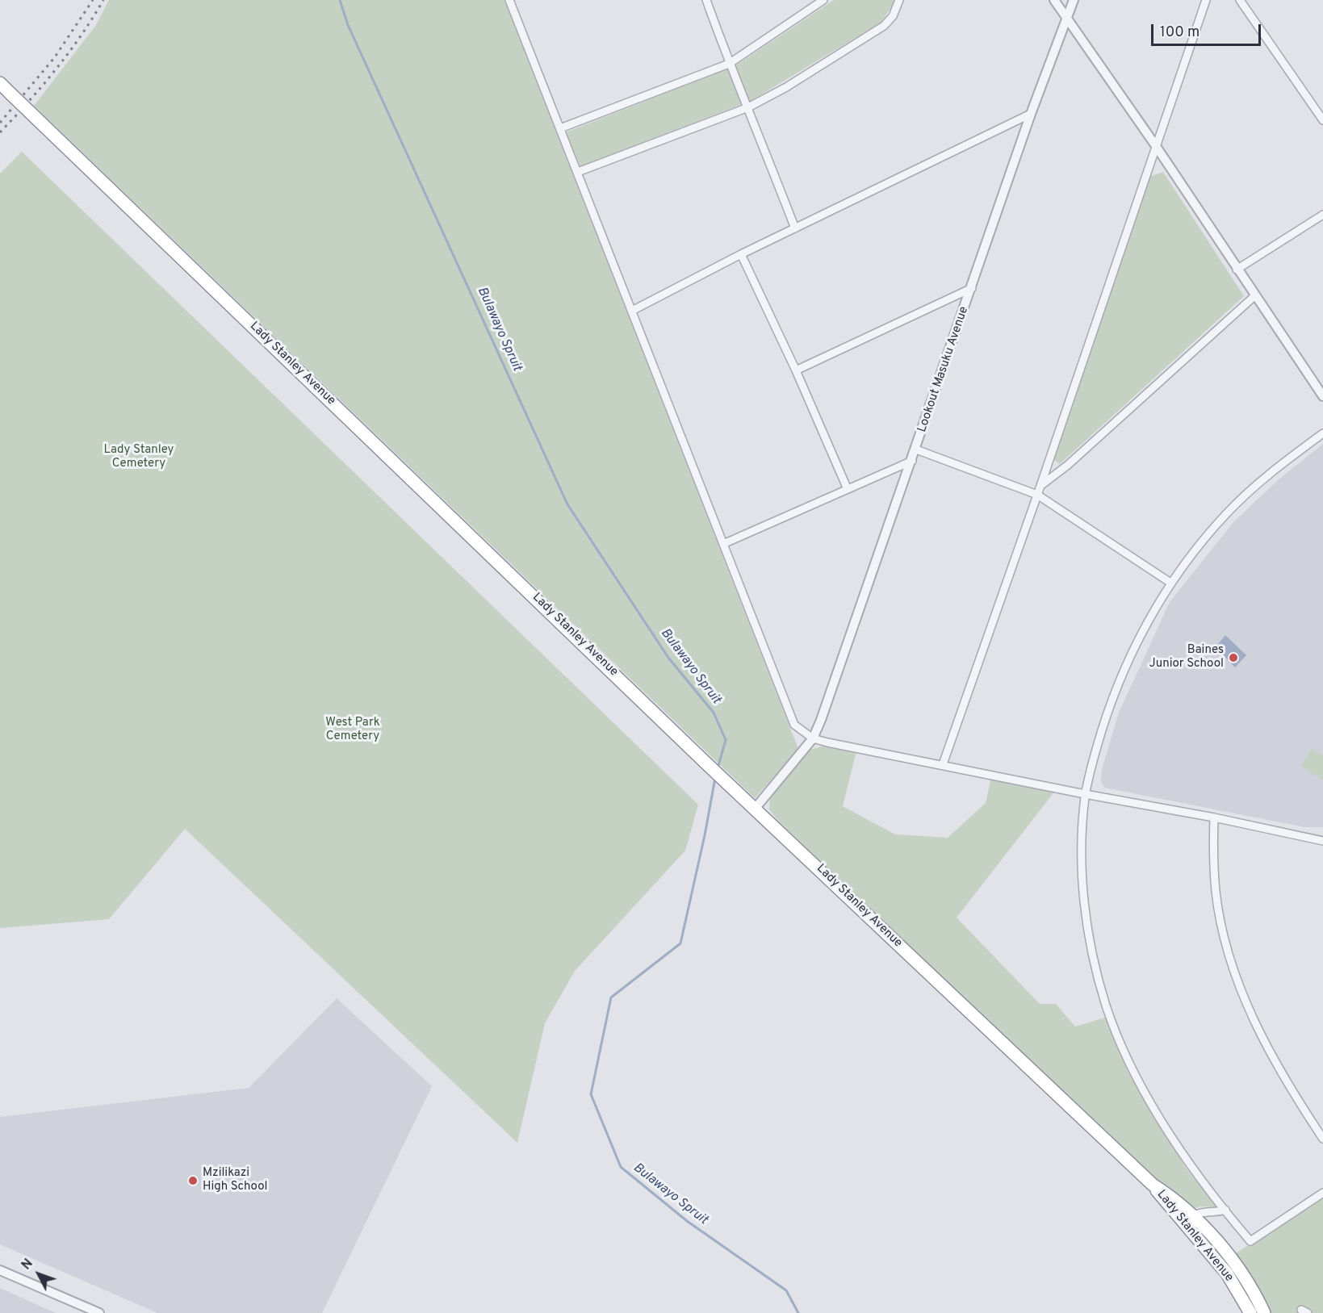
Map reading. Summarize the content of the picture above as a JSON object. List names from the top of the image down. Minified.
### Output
{"streets":{"highway":["Lady Stanley Avenue"],"street":["Lookout Masuku Avenue"]},"crossings":[["Lady Stanley Avenue","Lookout Masuku Avenue"]],"water":["Bulawayo Spruit"],"parks":["Lady Stanley Cemetery","West Park Cemetery"],"places":["Baines Junior School","Mzilikazi High School"],"scale_bar":"100 m","north":"top left"}
